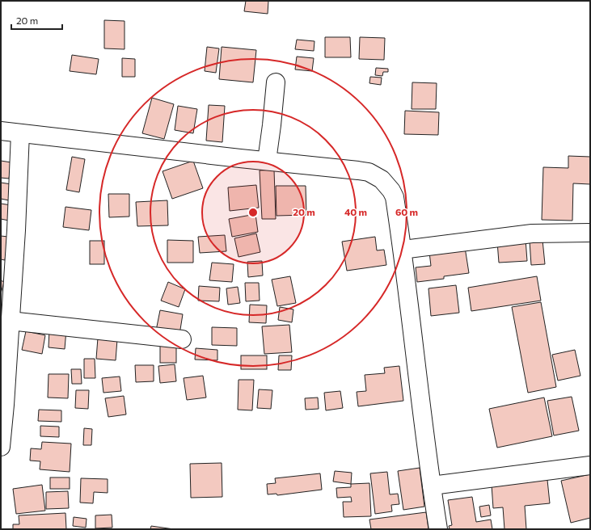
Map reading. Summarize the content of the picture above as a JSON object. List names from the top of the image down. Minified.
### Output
{"scale_bar":"20 m","rings":["20 m","40 m","60 m"]}
